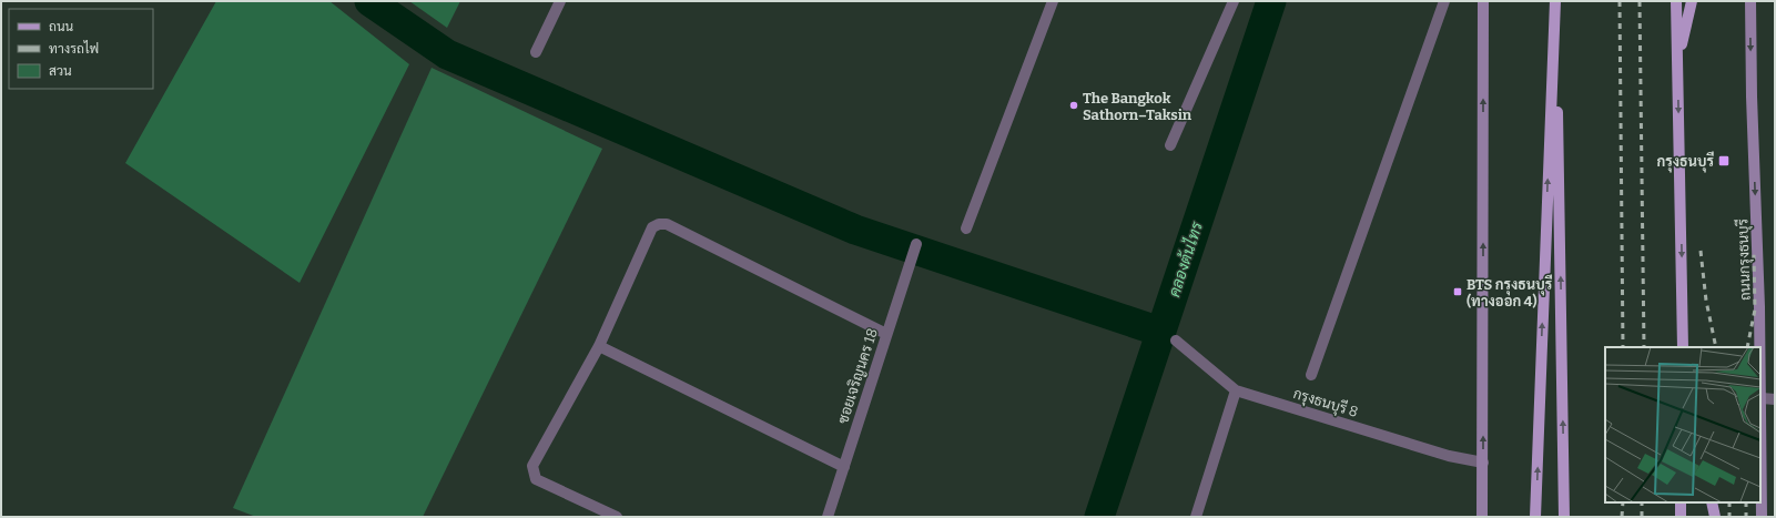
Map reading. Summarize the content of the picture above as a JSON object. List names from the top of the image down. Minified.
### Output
{"streets":{"main road":["ถนนกรุงธนบุรี"],"street":["ซอยเจริญนคร 18","กรุงธนบุรี 8"]},"water":["คลองต้นไทร"],"places":{"other":["The Bangkok Sathorn–Taksin"],"transit":["กรุงธนบุรี","BTS กรุงธนบุรี (ทางออก 4)"]},"legend":["ถนน","ทางรถไฟ","สวน"]}
